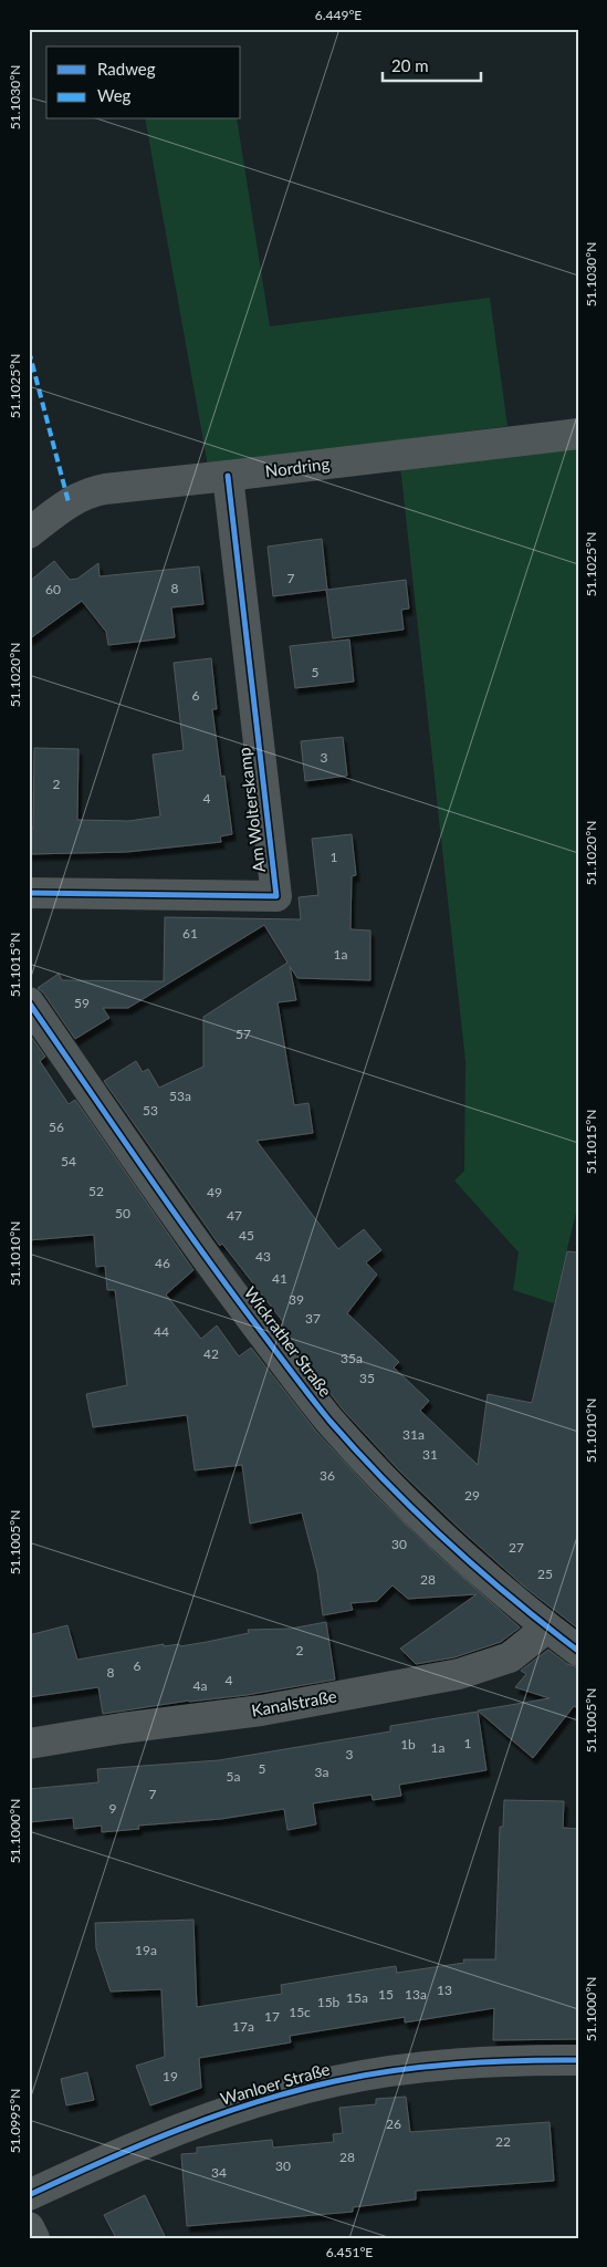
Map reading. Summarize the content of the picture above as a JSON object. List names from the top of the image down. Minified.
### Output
{"streets":{"street":["Nordring","Am Wolterskamp","Wickrather Straße","Kanalstraße","Wanloer Straße"]},"crossings":[["Nordring","Am Wolterskamp"],["Wickrather Straße","Kanalstraße"]],"house_numbers":["7","8","60","5","6","3","2","4","1","61","1a","59","57","53a","53","56","54","52","49","50","47","45","43","46","41","39","37","44","42","35a","35","31a","31","36","29","30","27","25","28","2","6","8","4","4a","1","1b","1a","3","5","3a","5a","7","9","19a","13","15","13a","15a","15b","15c","17","17a","19","26","22","28","30","34"],"legend":["Radweg","Weg"],"scale_bar":"20 m","coordinates":["6.449°E","51.1030°N","51.1025°N","51.1020°N","51.1015°N","51.1010°N","51.1005°N","51.1000°N","51.0995°N","6.451°E"]}
